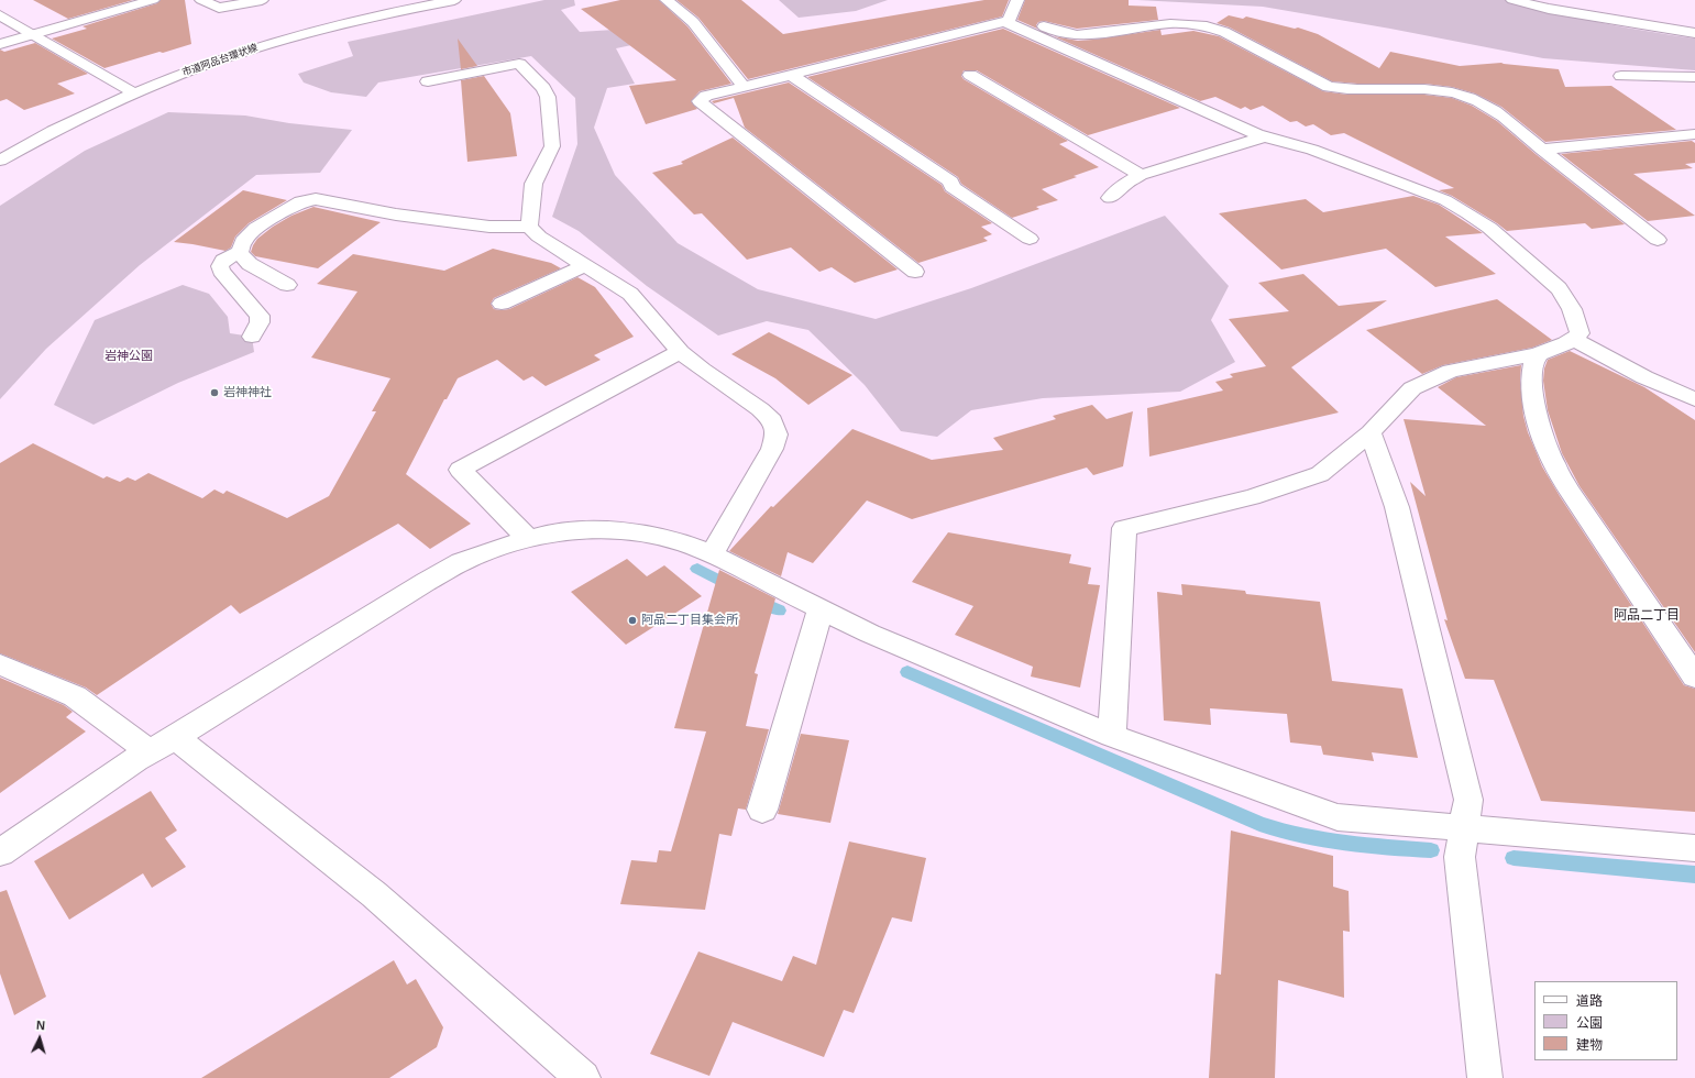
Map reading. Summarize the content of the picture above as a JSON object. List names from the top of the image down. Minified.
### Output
{"streets":{"street":["市道阿品台環状線"]},"districts":["阿品二丁目"],"parks":["岩神公園"],"places":["岩神神社","阿品二丁目集会所"],"legend":["道路","公園","建物"],"north":"top"}
